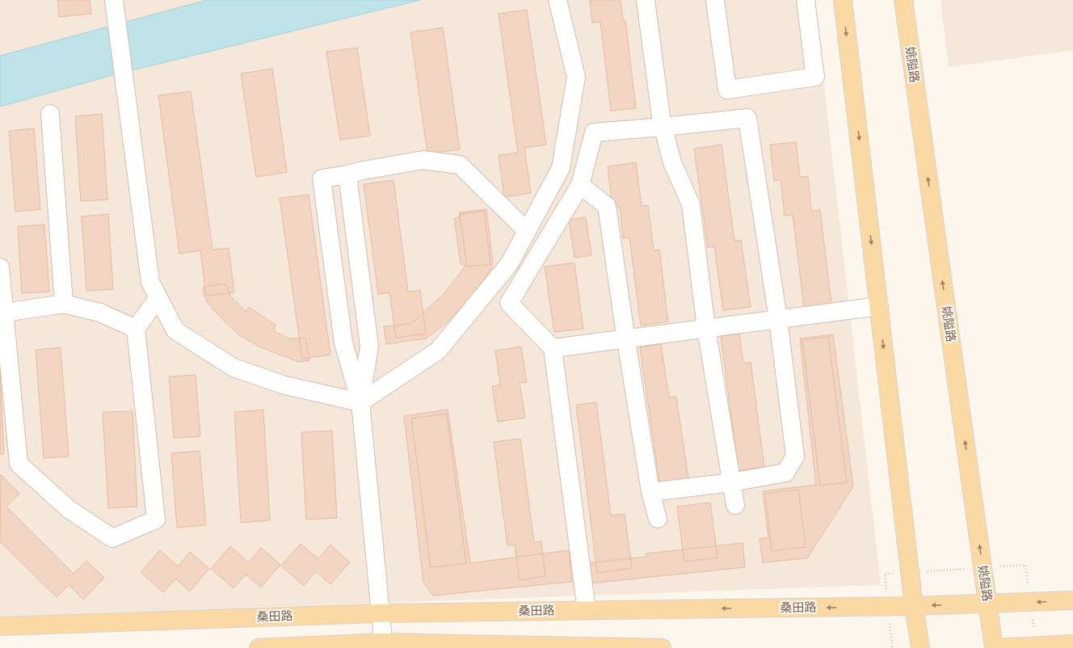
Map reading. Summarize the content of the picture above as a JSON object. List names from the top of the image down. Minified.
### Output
{"streets":{"main road":["姚隘路","桑田路"]},"crossings":[["姚隘路","桑田路"]]}
